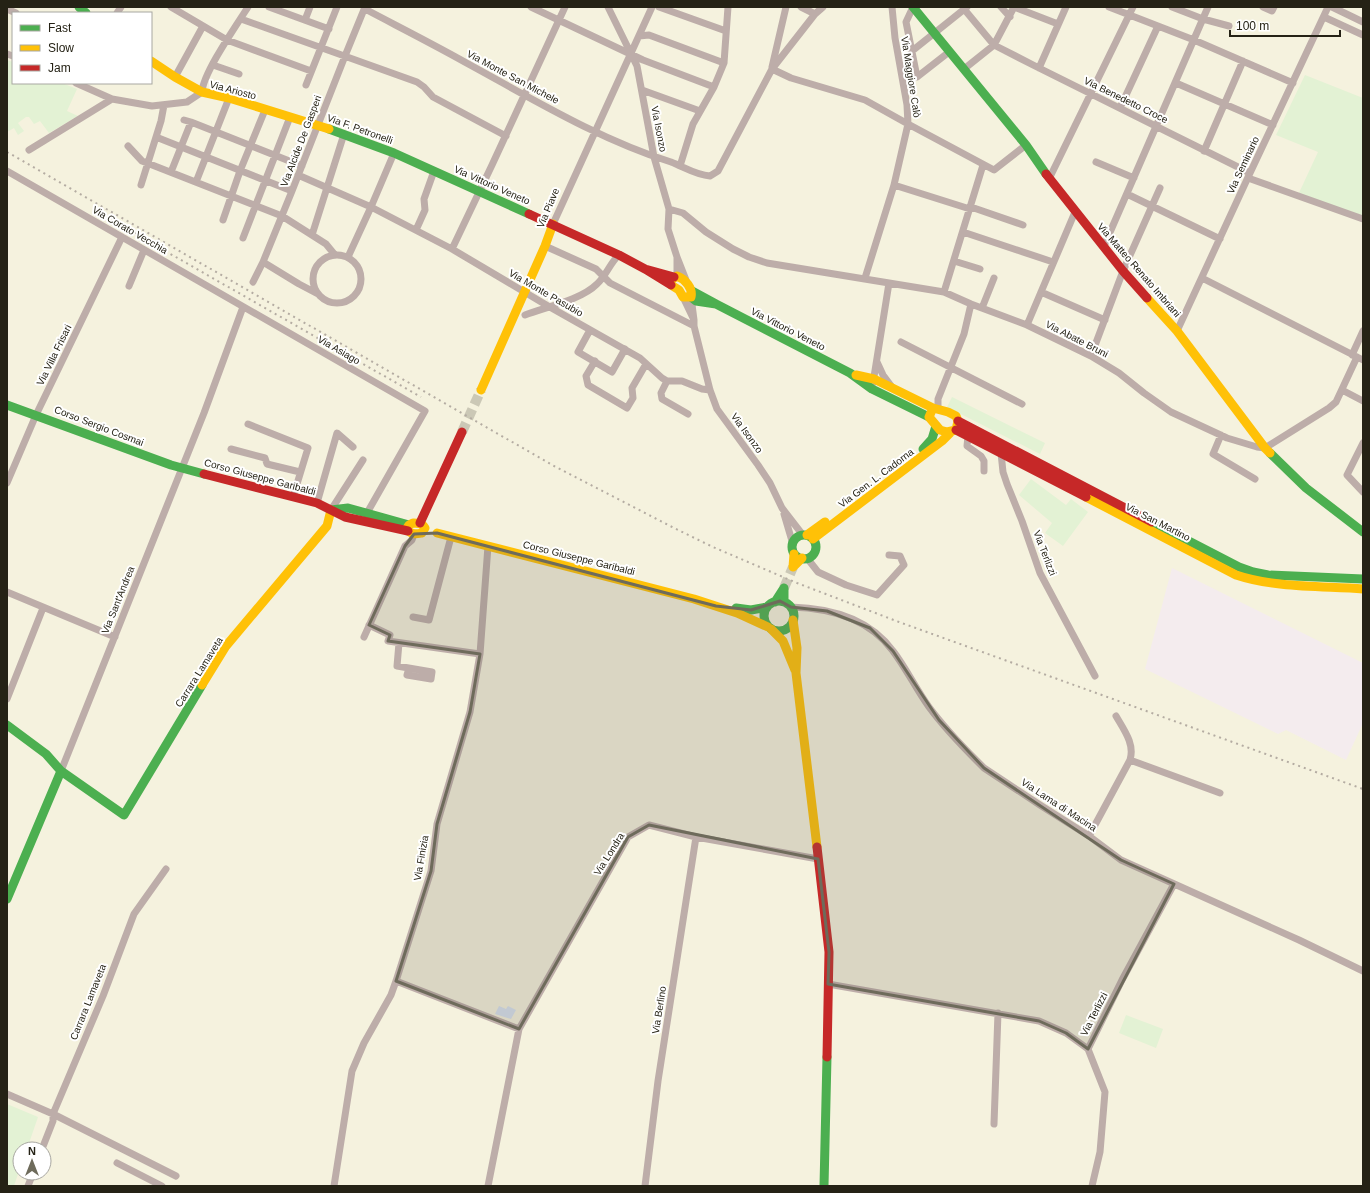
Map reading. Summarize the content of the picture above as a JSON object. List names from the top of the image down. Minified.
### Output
{"streets":{"street":["Via Monte San Michele","Via Maggiore Calò","Via Ariosto","Via Benedetto Croce","Via F. Petronelli","Via Isonzo","Via Alcide De Gasperi","Via Seminario","Via Vittorio Veneto","Via Piave","Via Corato Vecchia","Via Matteo Renato Imbriani","Via Monte Pasubio","Via Abate Bruni","Via Asiago","Via Villa Frisari","Corso Sergio Cosmai","Corso Giuseppe Garibaldi","Via Gen. L. Cadorna","Via San Martino","Via Terlizzi","Via Sant'Andrea","Carrara Lamaveta","Via Lama di Macina","Via Londra","Via Finizia","Via Berlino"]},"crossings":[["Via Monte San Michele","Via Isonzo"],["Via Monte San Michele","Via Alcide De Gasperi"],["Via Monte San Michele","Via Piave"],["Via Maggiore Calò","Via Matteo Renato Imbriani"],["Via Ariosto","Via F. Petronelli"],["Via Ariosto","Via Alcide De Gasperi"],["Via Benedetto Croce","Via Seminario"],["Via F. Petronelli","Via Alcide De Gasperi"],["Via F. Petronelli","Via Vittorio Veneto"],["Via Isonzo","Via Vittorio Veneto"],["Via Isonzo","Via Piave"],["Via Isonzo","Via Abate Bruni"],["Via Isonzo","Via Gen. L. Cadorna"],["Via Alcide De Gasperi","Via Monte Pasubio"],["Via Seminario","Via Matteo Renato Imbriani"],["Via Vittorio Veneto","Via Piave"],["Via Vittorio Veneto","Via Gen. L. Cadorna"],["Via Vittorio Veneto","Via San Martino"],["Via Piave","Via Monte Pasubio"],["Via Corato Vecchia","Via Asiago"],["Via Corato Vecchia","Via Villa Frisari"],["Via Corato Vecchia","Via Sant'Andrea"],["Via Matteo Renato Imbriani","Via Abate Bruni"],["Via Asiago","Corso Giuseppe Garibaldi"],["Via Asiago","Via Sant'Andrea"],["Via Villa Frisari","Corso Sergio Cosmai"],["Corso Sergio Cosmai","Corso Giuseppe Garibaldi"],["Corso Sergio Cosmai","Via Sant'Andrea"],["Corso Giuseppe Garibaldi","Via Sant'Andrea"],["Corso Giuseppe Garibaldi","Carrara Lamaveta"],["Corso Giuseppe Garibaldi","Via Lama di Macina"],["Corso Giuseppe Garibaldi","Via Finizia"],["Via Gen. L. Cadorna","Via San Martino"],["Via San Martino","Via Terlizzi"],["Via Terlizzi","Via Lama di Macina"],["Via Sant'Andrea","Carrara Lamaveta"],["Via Londra","Via Berlino"]],"legend":["Fast","Slow","Jam"],"scale_bar":"100 m","north":"top"}
